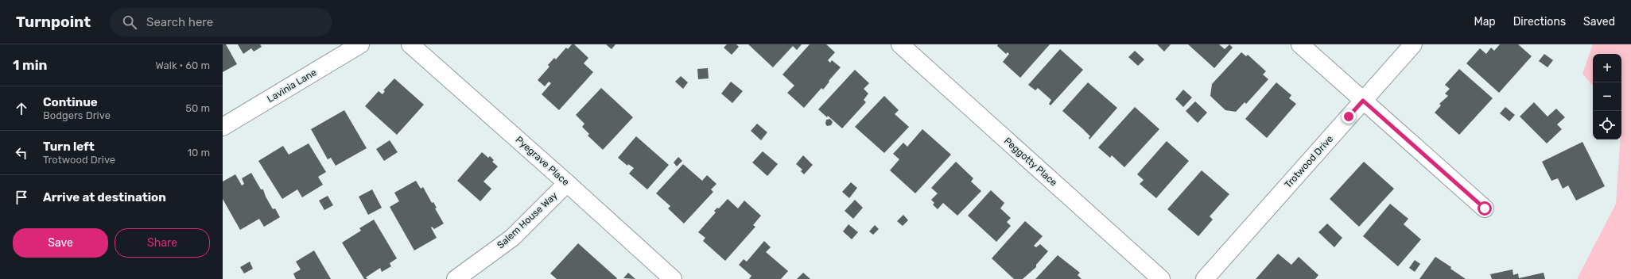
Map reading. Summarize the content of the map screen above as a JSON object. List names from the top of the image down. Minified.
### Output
{"streets":{"street":["Lavinia Lane","Pyegrave Place","Peggotty Place","Trotwood Drive","Salem House Way"]},"crossings":[["Pyegrave Place","Salem House Way"]],"page":{"header":"Turnpoint","search":"Search here","nav":["Map","Directions","Saved"],"heading":["1 min","Walk · 60 m"],"map_buttons":["+","−"],"list":[["Continue","Bodgers Drive","50 m"],["Turn left","Trotwood Drive","10 m"],"Arrive at destination"],"buttons":["Save","Share"]}}
